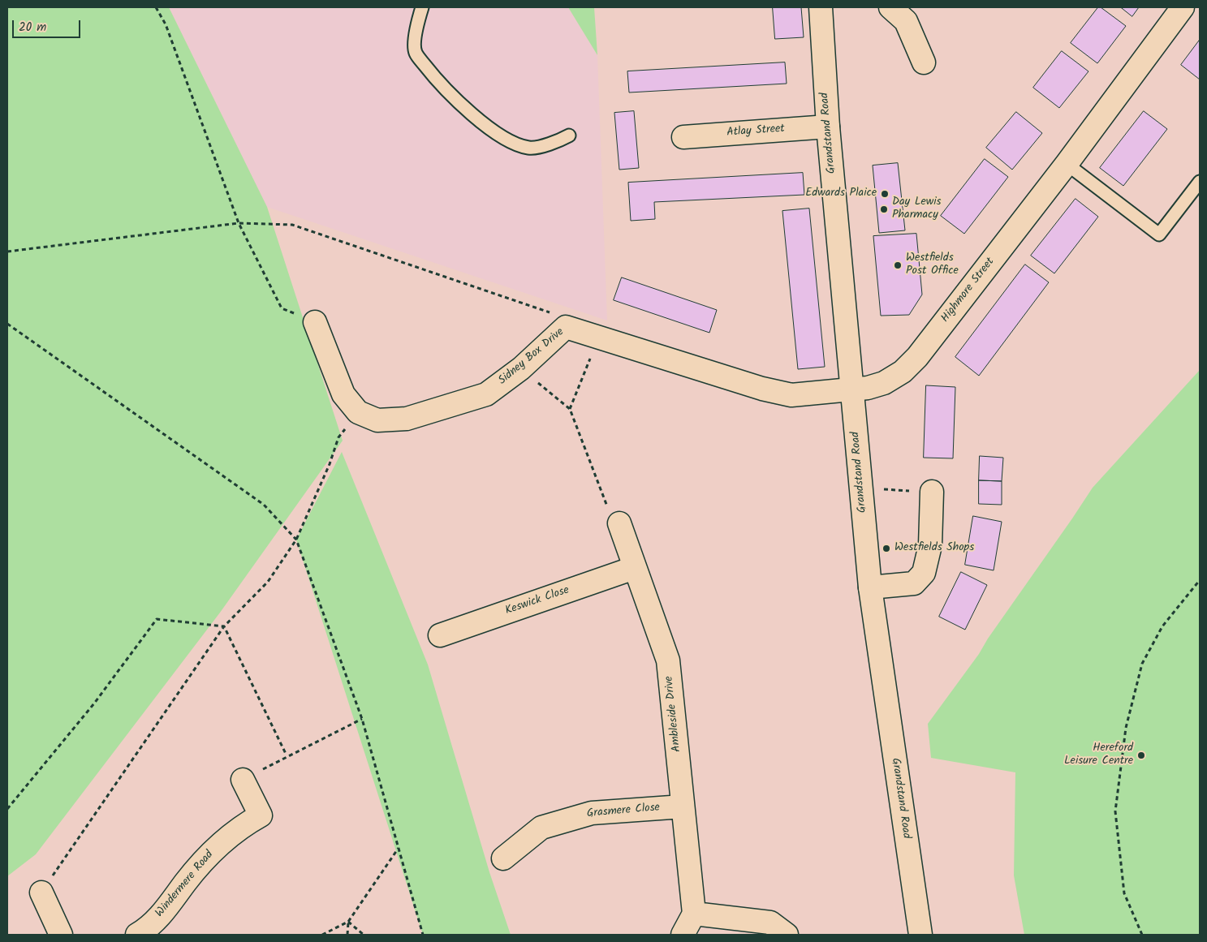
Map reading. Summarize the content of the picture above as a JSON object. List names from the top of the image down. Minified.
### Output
{"streets":{"street":["Atlay Street","Grandstand Road","Highmore Street","Sidney Box Drive","Keswick Close","Ambleside Drive","Grasmere Close","Windermere Road"]},"crossings":[["Atlay Street","Grandstand Road"],["Grandstand Road","Highmore Street"],["Grandstand Road","Sidney Box Drive"],["Highmore Street","Sidney Box Drive"],["Keswick Close","Ambleside Drive"],["Ambleside Drive","Grasmere Close"]],"places":["Edwards Plaice","Day Lewis Pharmacy","Westfields Post Office","Westfields Shops","Hereford Leisure Centre"],"scale_bar":"20 m"}
